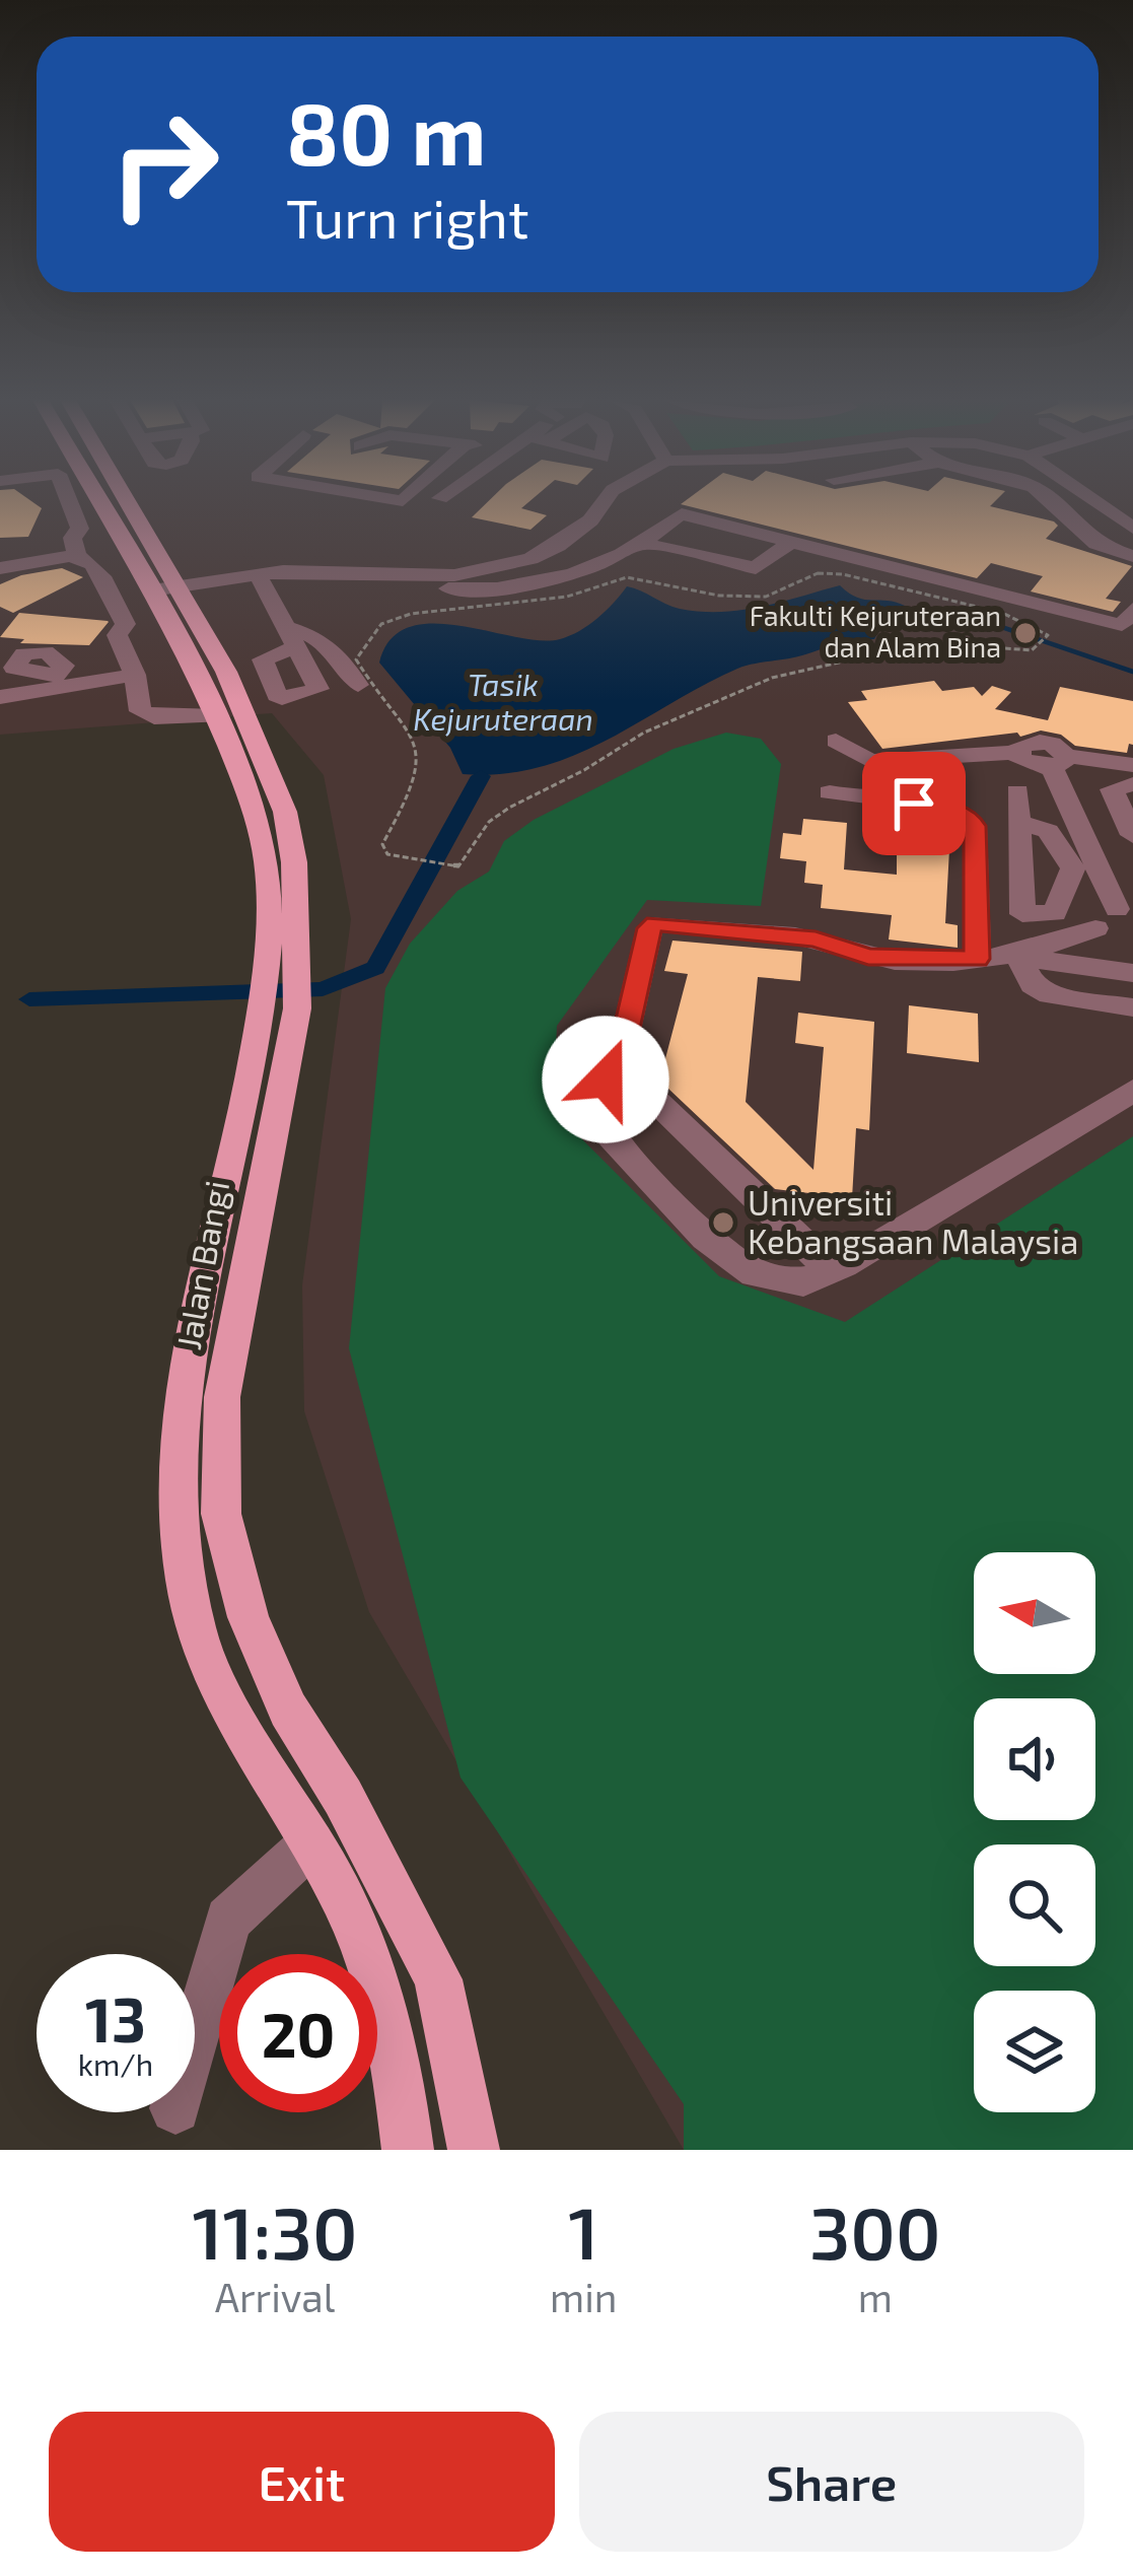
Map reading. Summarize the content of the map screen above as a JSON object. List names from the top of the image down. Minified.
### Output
{"streets":{"main road":["Jalan Bangi"]},"water":["Tasik Kejuruteraan"],"places":["Fakulti Kejuruteraan dan Alam Bina","Universiti Kebangsaan Malaysia"],"north":"left","page":{"turn":["80 m","Turn right"],"speed":"13 km/h","limit":"20","eta":["11:30","Arrival","1","min","300","m"],"buttons":["Exit","Share"]}}
